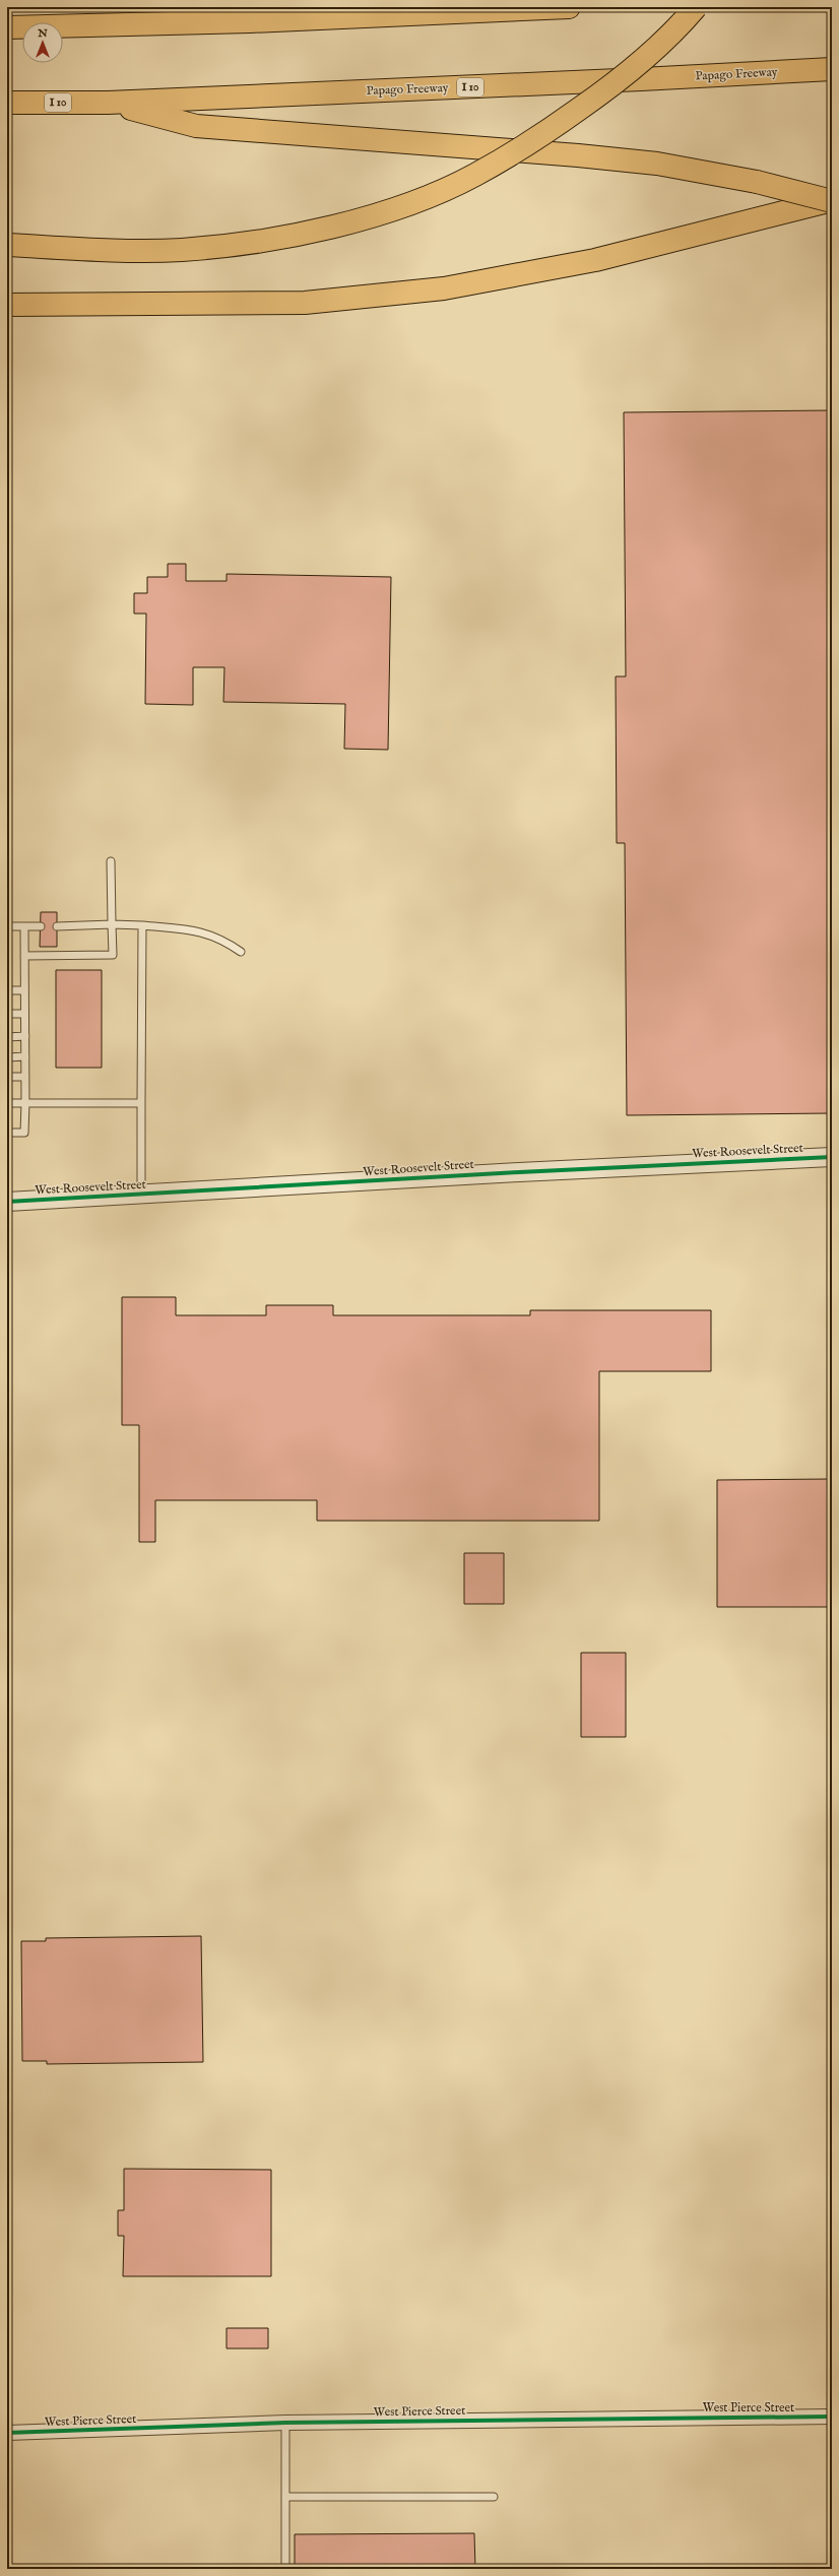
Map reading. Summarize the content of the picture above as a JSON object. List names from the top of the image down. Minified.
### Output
{"streets":{"highway":["Papago Freeway","I 10"],"street":["West Roosevelt Street","West Pierce Street"]},"north":"top"}
